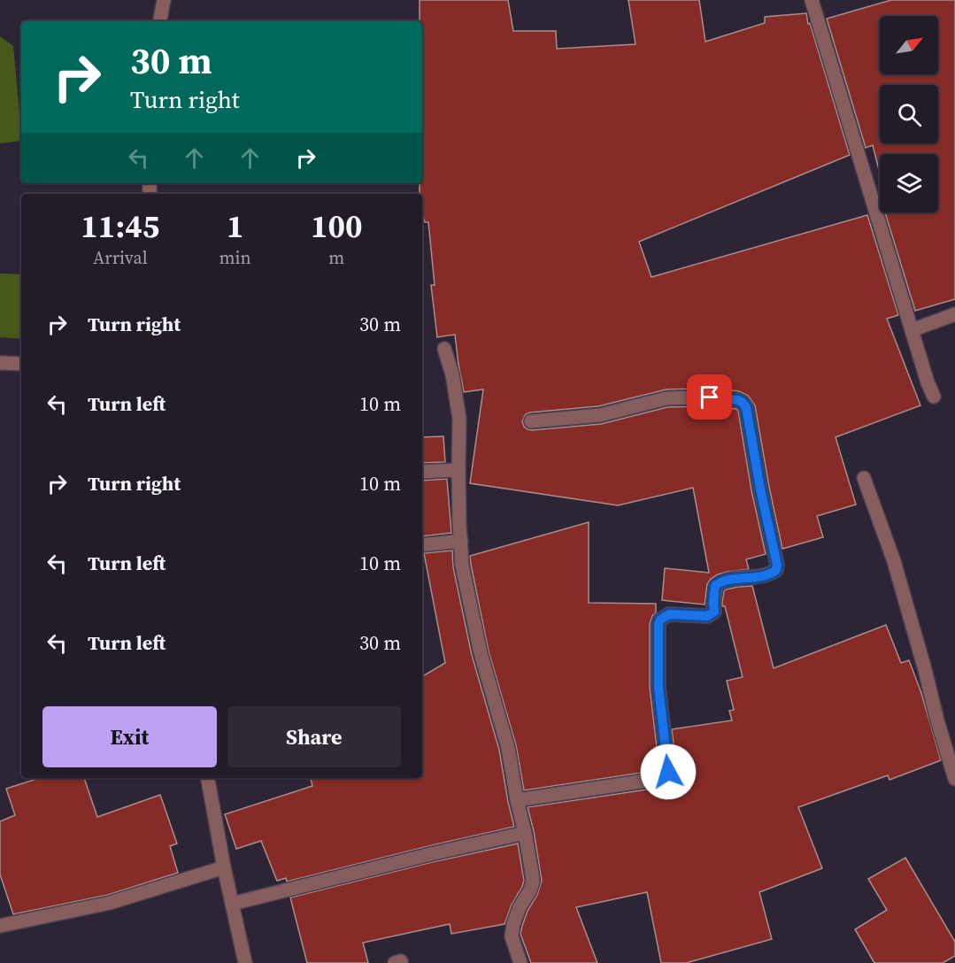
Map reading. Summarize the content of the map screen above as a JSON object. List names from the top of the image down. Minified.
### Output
{"north":"top right","page":{"turn":["30 m","Turn right"],"eta":["11:45","Arrival","1","min","100","m"],"list":[{"name":"Turn right","value":"30 m"},{"name":"Turn left","value":"10 m"},{"name":"Turn right","value":"10 m"},{"name":"Turn left","value":"10 m"},{"name":"Turn left","value":"30 m"}],"buttons":["Exit","Share"]}}
